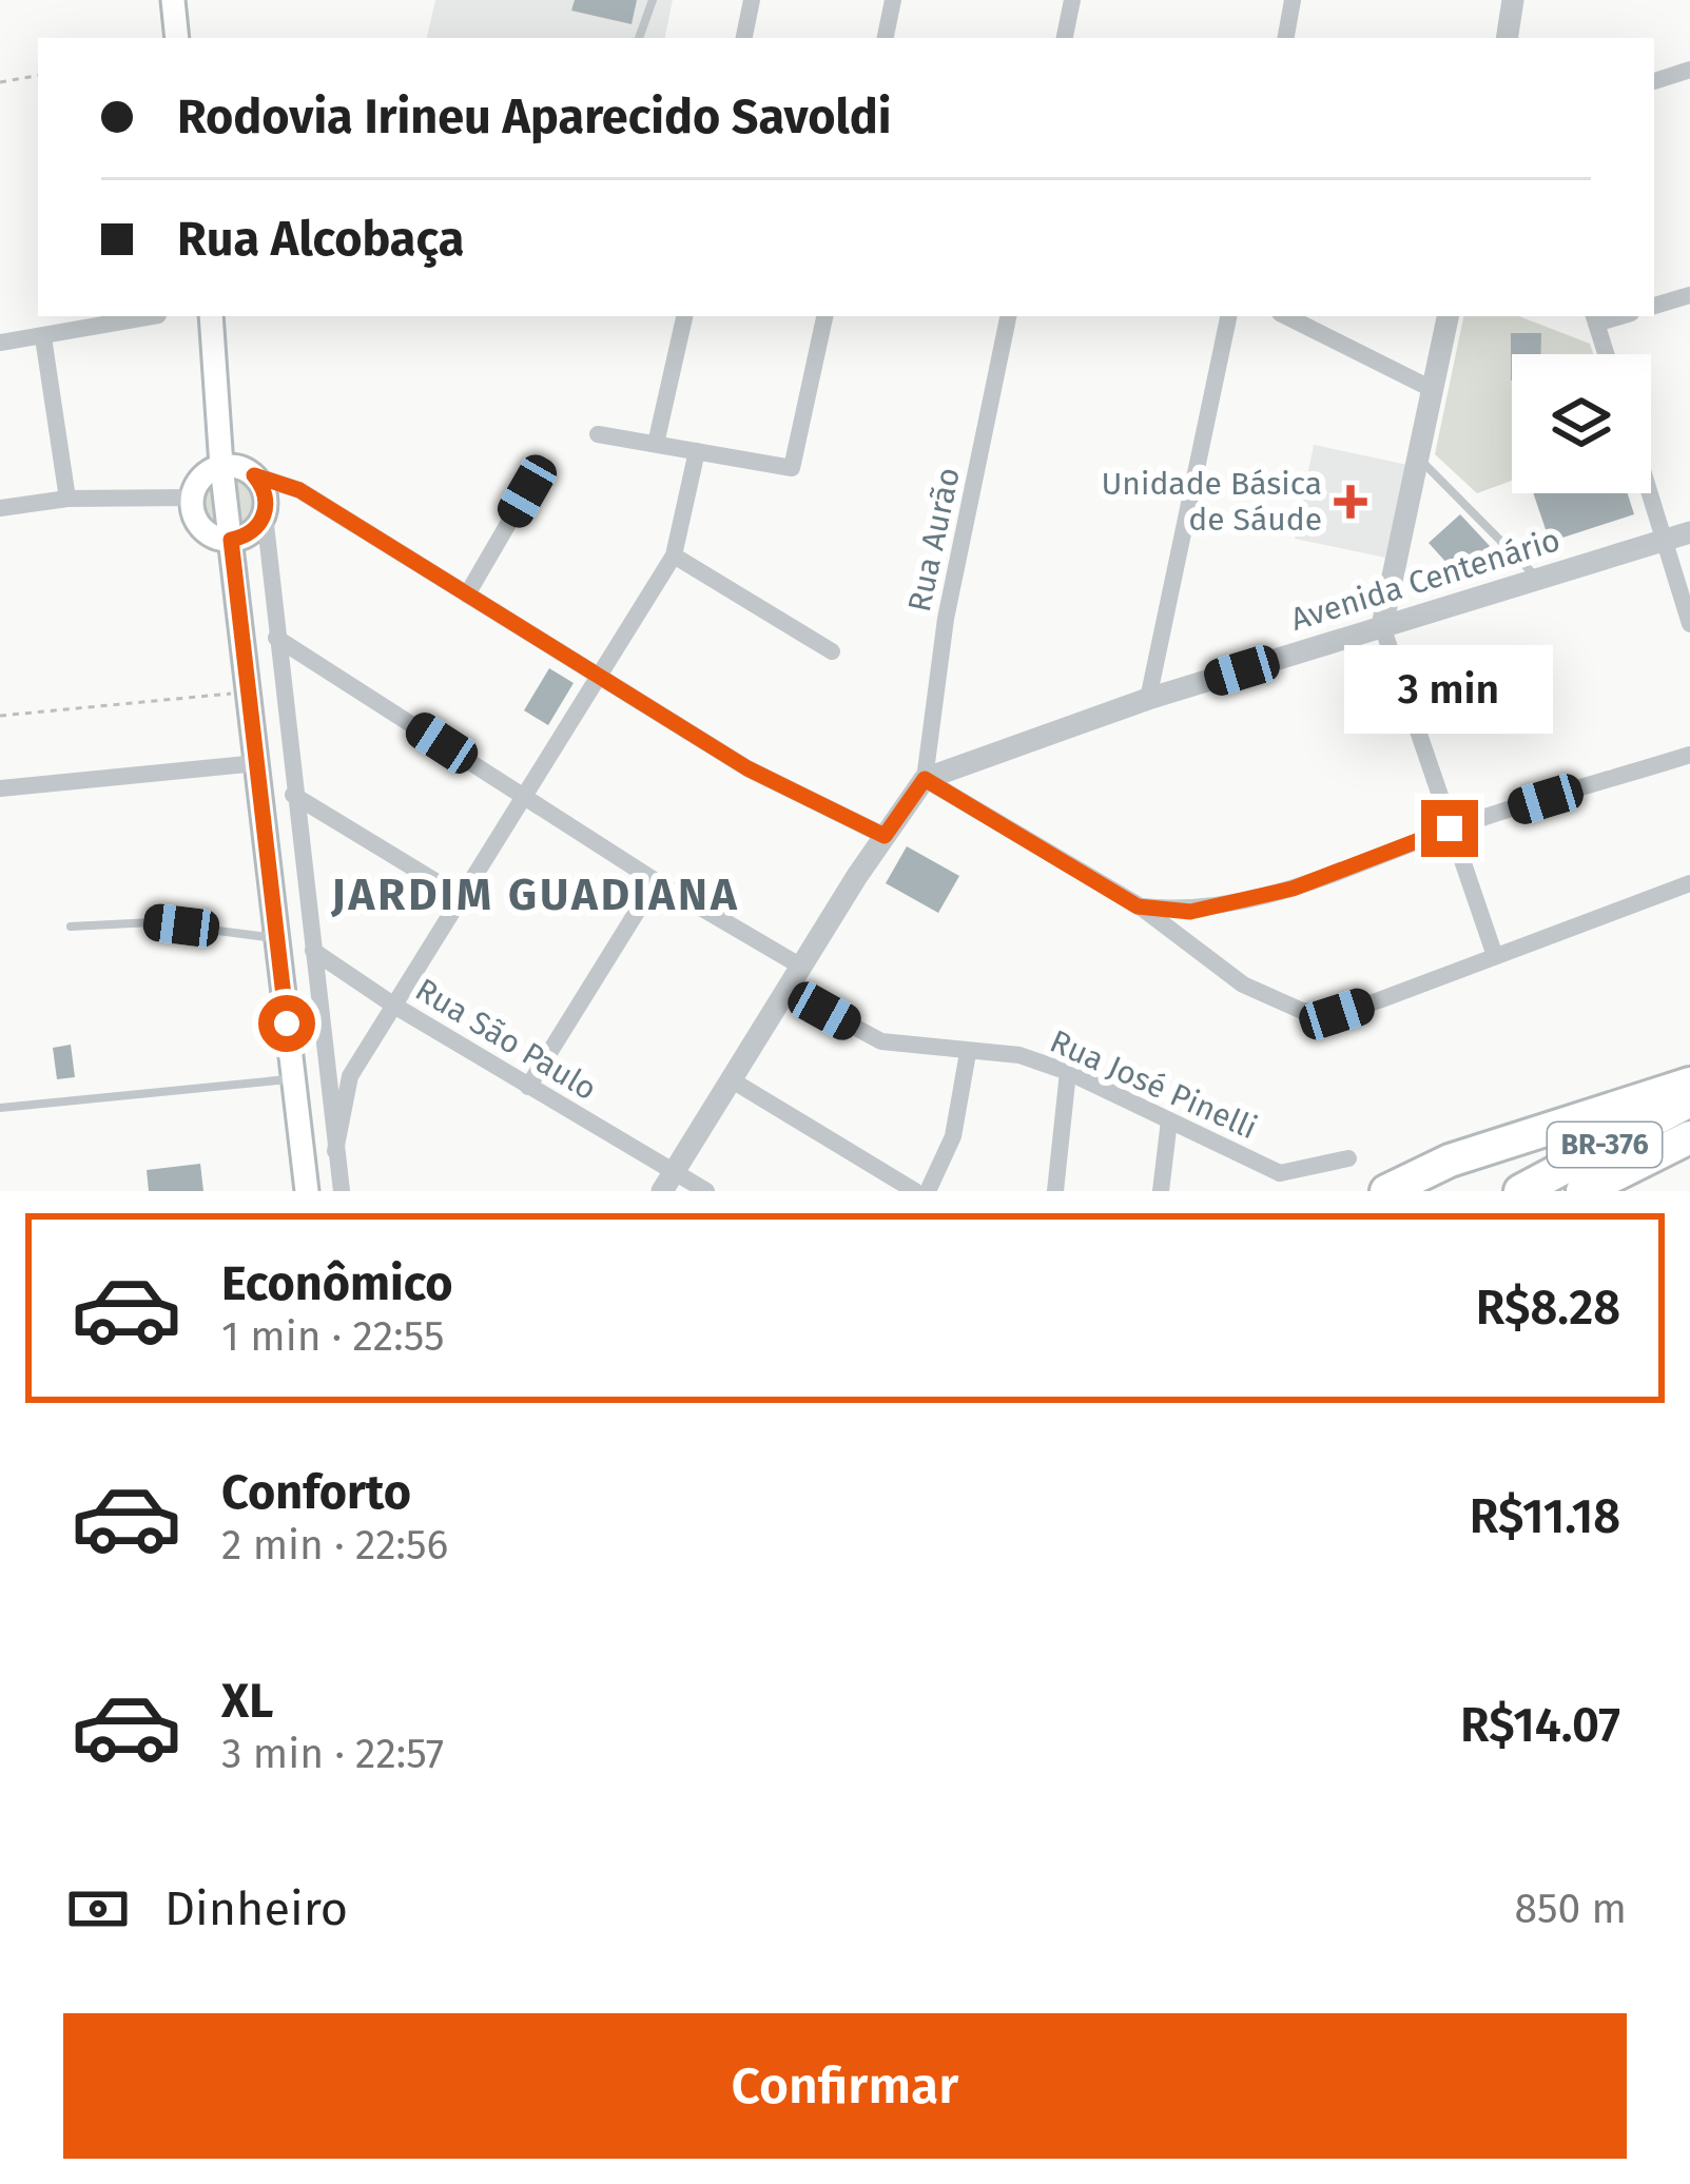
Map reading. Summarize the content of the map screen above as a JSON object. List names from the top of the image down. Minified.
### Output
{"streets":{"highway":["BR-376"],"street":["Rua Aurão","Avenida Centenário","Rua São Paulo","Rua José Pinelli"]},"crossings":[["Rua Aurão","Avenida Centenário"]],"districts":["JARDIM GUADIANA"],"places":{"health":["Unidade Básica de Sáude"]},"page":{"banner":["Rodovia Irineu Aparecido Savoldi","Rua Alcobaça"],"bubble":"3 min","list":[{"name":"Econômico","note":"1 min · 22:55","value":"R$8.28"},{"name":"Conforto","note":"2 min · 22:56","value":"R$11.18"},{"name":"XL","note":"3 min · 22:57","value":"R$14.07"}],"pay":["Dinheiro","850 m"],"buttons":"Confirmar"}}
